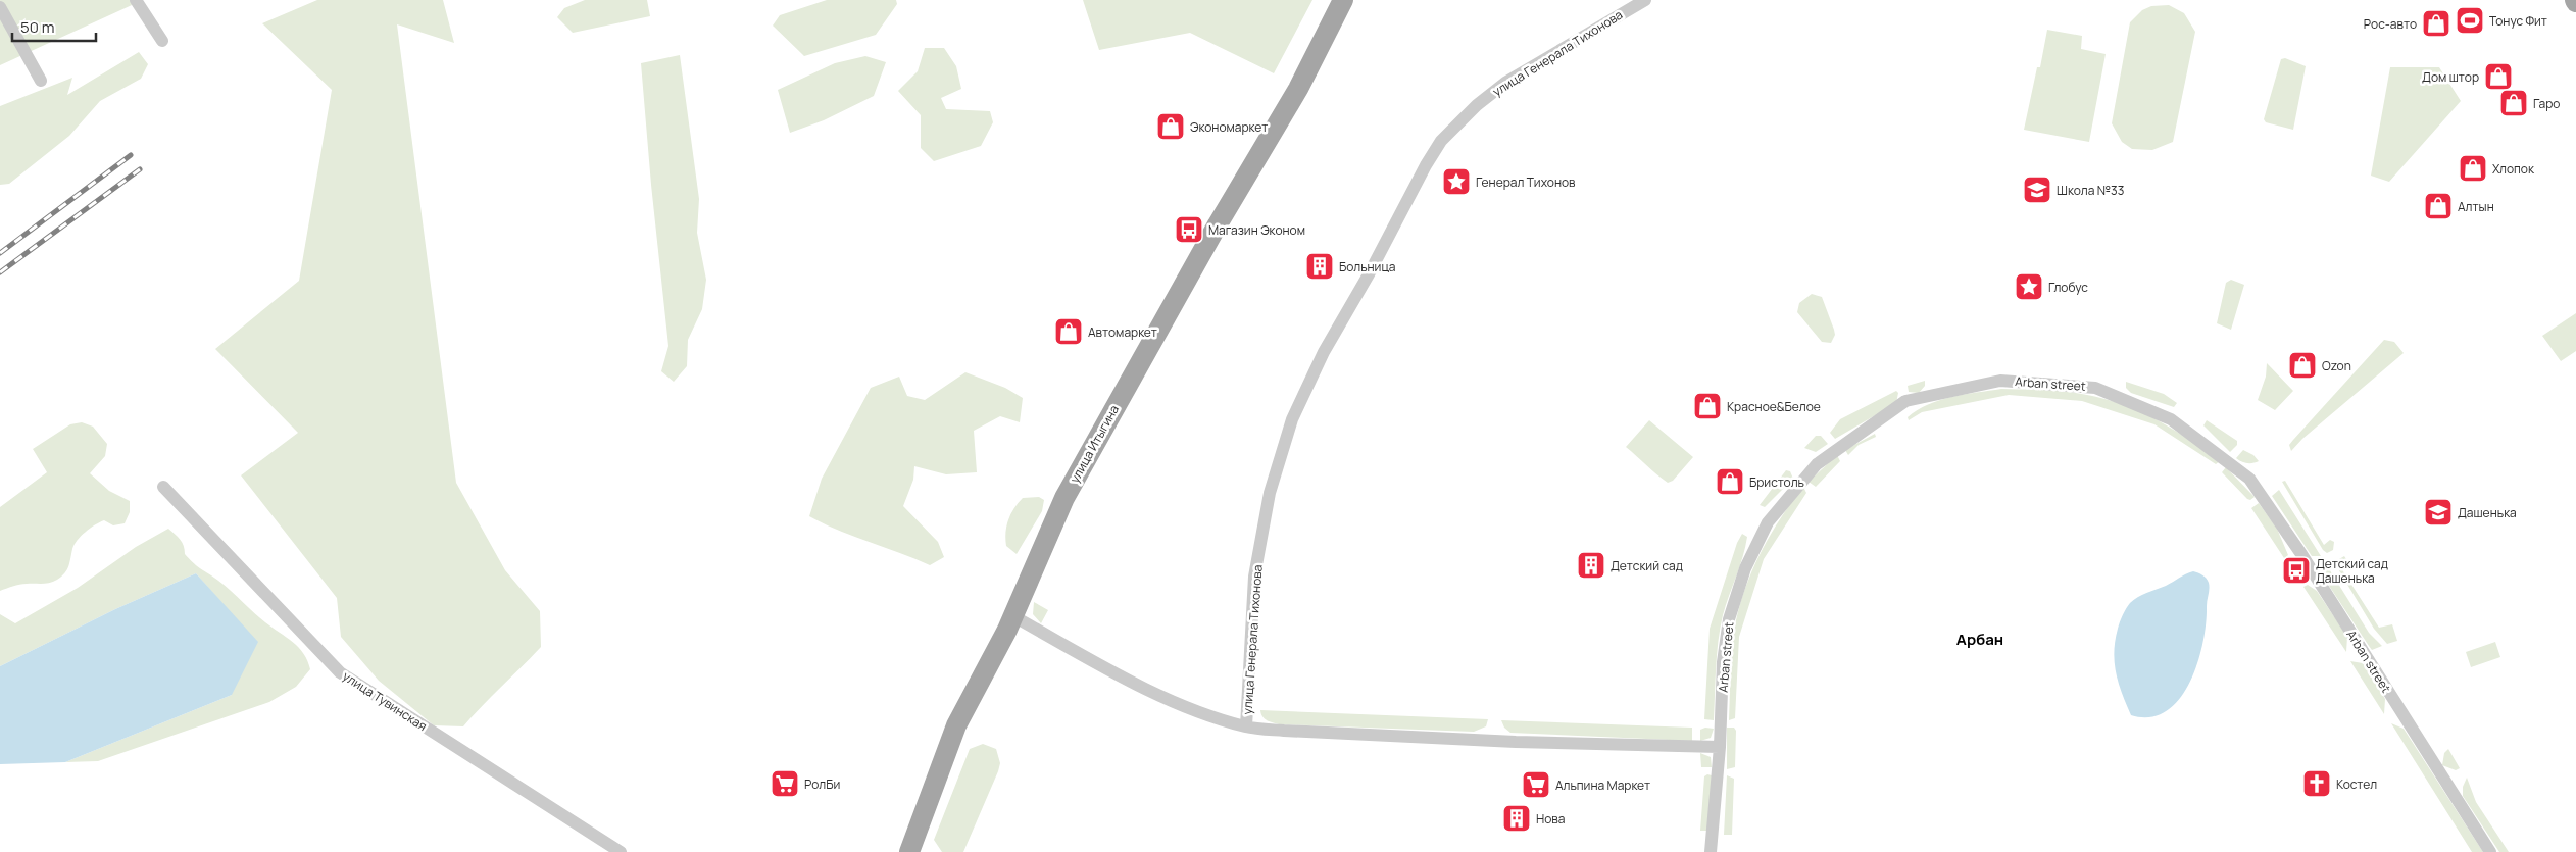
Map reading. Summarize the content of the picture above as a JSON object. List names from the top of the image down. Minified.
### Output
{"streets":{"main road":["улица Итыгина"],"street":["улица Генерала Тихонова","Arban street","улица Тувинская"]},"crossings":[["улица Генерала Тихонова","Arban street"],["улица Генерала Тихонова","улица Итыгина"]],"districts":["Арбан"],"places":{"sports":["Тонус Фит"],"shop":["Рос-авто","Дом штор","Гаро","Экономаркет","Хлопок","Алтын","Автомаркет","Ozon","Красное&Белое","Бристоль"],"place":["Генерал Тихонов","Глобус"],"school or university":["Школа №33","Дашенька"],"bus stop":["Магазин Эконом","Детский сад Дашенька"],"building":["Больница","Детский сад","Нова"],"supermarket":["РолБи","Альпина Маркет"],"church":["Костел"]},"scale_bar":"50 m"}
